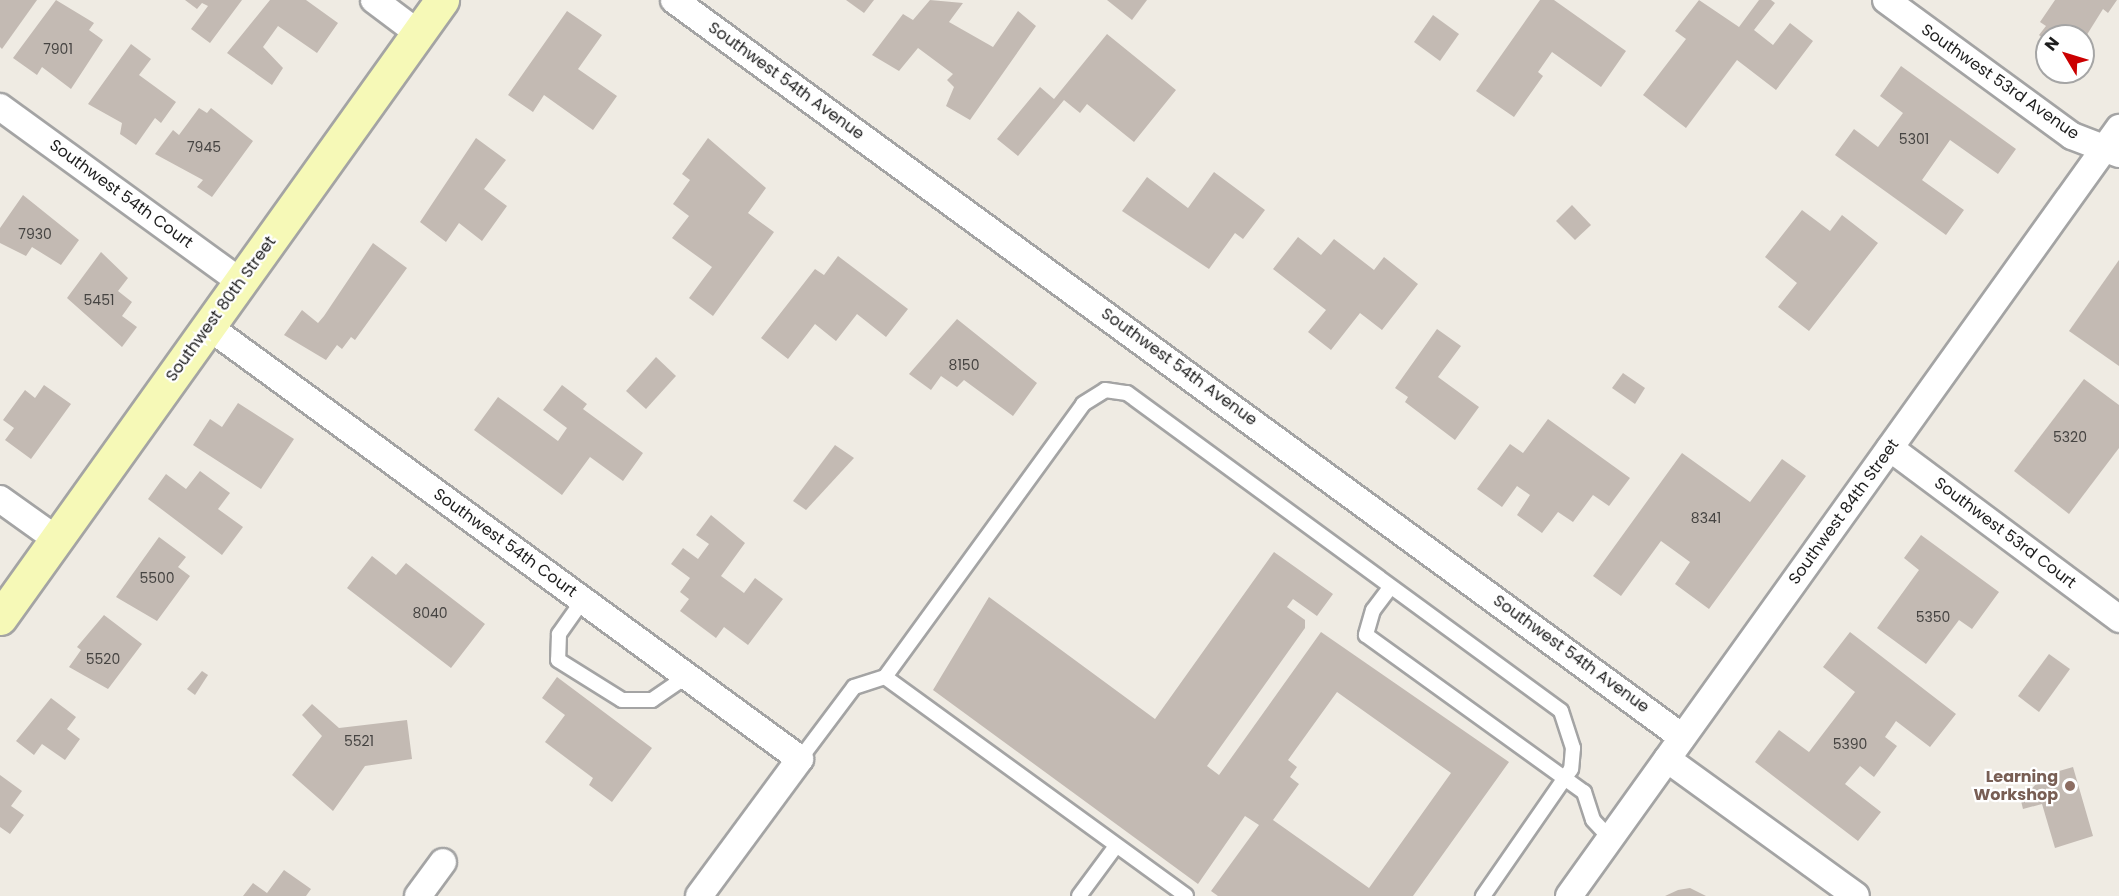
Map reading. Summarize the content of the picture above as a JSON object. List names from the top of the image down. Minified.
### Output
{"streets":{"street":["Southwest 54th Avenue","Southwest 53rd Avenue","Southwest 54th Court","Southwest 80th Street","Southwest 84th Street","Southwest 53rd Court"]},"crossings":[["Southwest 54th Avenue","Southwest 84th Street"],["Southwest 53rd Avenue","Southwest 84th Street"],["Southwest 54th Court","Southwest 80th Street"],["Southwest 84th Street","Southwest 53rd Court"]],"places":["Learning Workshop"],"house_numbers":["7901","5301","7945","7930","5451","8150","5320","8341","5500","8040","5350","5520","5521","5390"],"north":"top left"}
